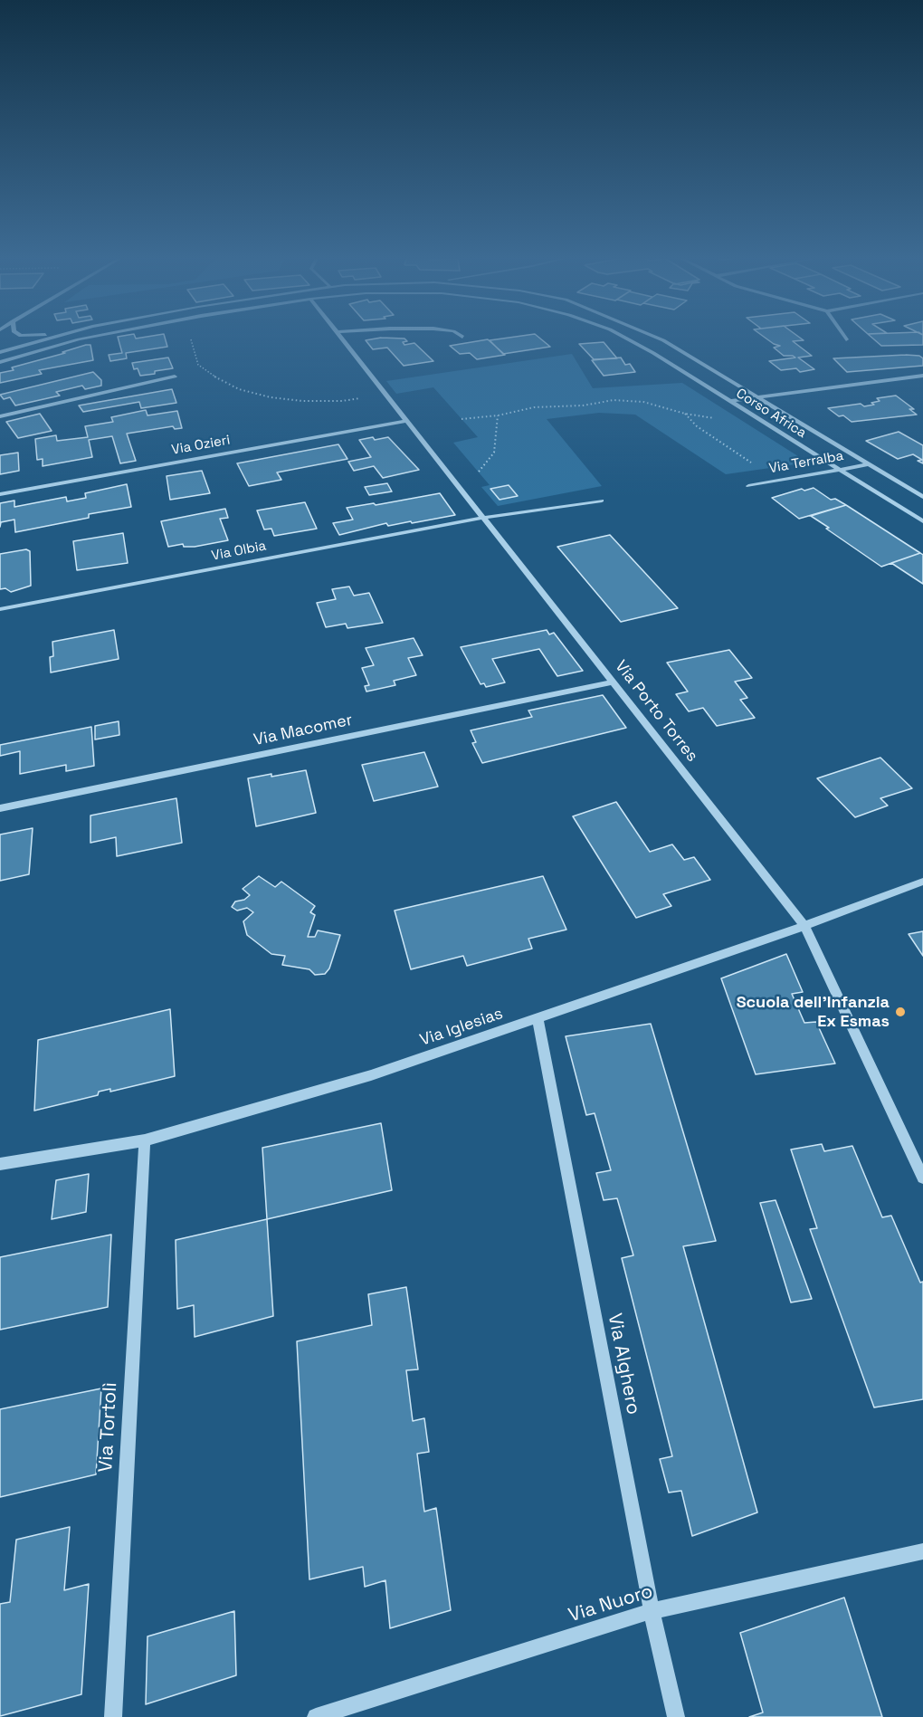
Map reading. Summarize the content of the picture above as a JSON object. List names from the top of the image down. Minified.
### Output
{"streets":{"street":["Corso Africa","Via Ozieri","Via Terralba","Via Olbia","Via Porto Torres","Via Macomer","Via Iglesias","Via Alghero","Via Tortolì","Via Nuoro"]},"crossings":[["Corso Africa","Via Terralba"],["Via Ozieri","Via Porto Torres"],["Via Olbia","Via Porto Torres"],["Via Porto Torres","Via Macomer"],["Via Porto Torres","Via Iglesias"],["Via Iglesias","Via Alghero"],["Via Iglesias","Via Tortolì"],["Via Alghero","Via Nuoro"]],"places":["Scuola dell'Infanzia Ex Esmas"]}
